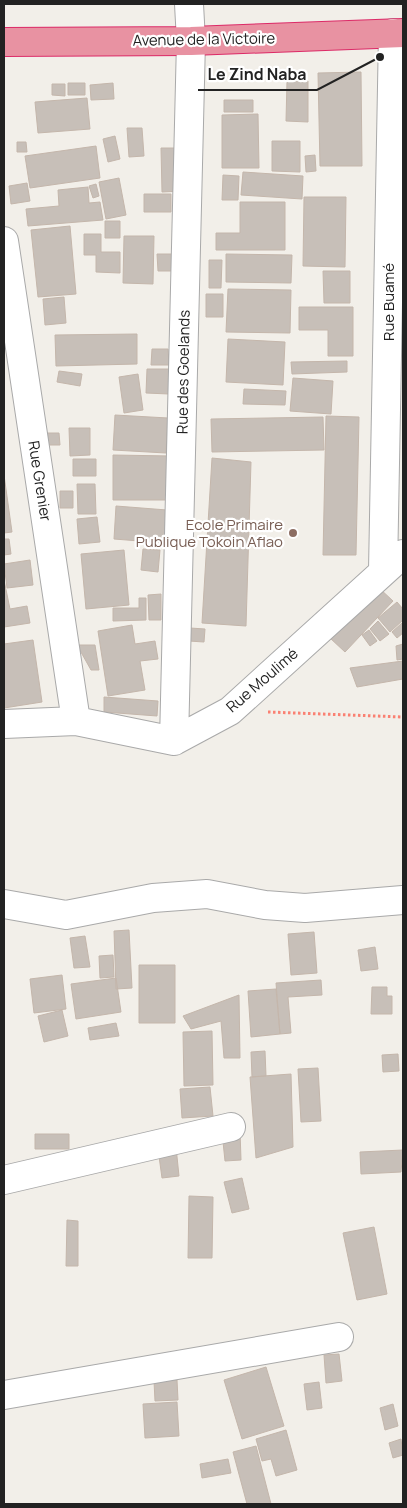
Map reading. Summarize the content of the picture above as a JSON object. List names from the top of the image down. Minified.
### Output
{"streets":{"highway":["Avenue de la Victoire"],"street":["Rue Buamé","Rue des Goelands","Rue Grenier","Rue Moulimé"]},"crossings":[["Avenue de la Victoire","Rue Buamé"],["Avenue de la Victoire","Rue des Goelands"],["Rue Buamé","Rue Moulimé"],["Rue des Goelands","Rue Moulimé"]],"places":["Le Zind Naba","Ecole Primaire Publique Tokoin Aflao"]}
